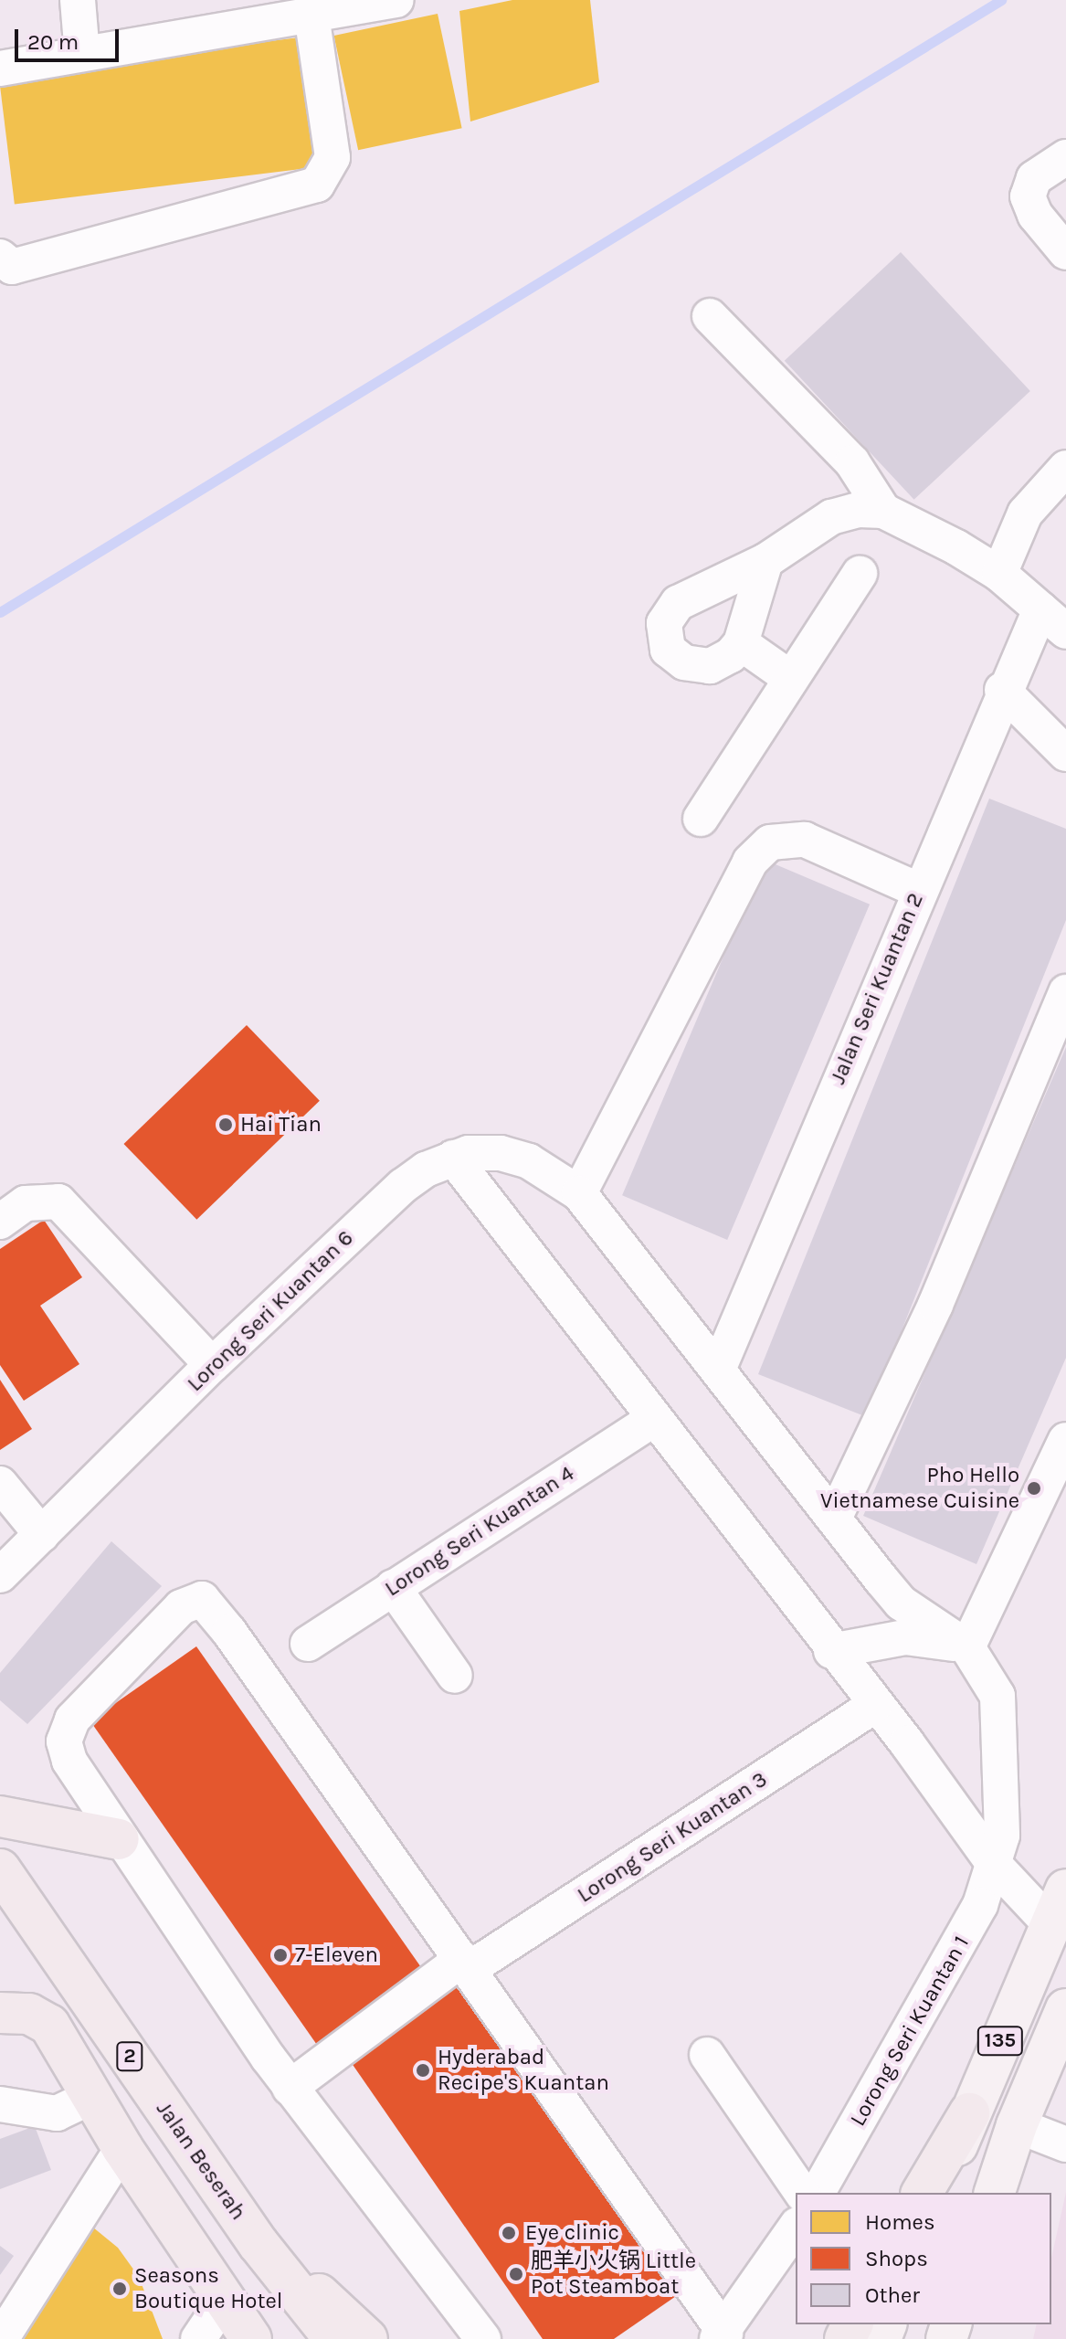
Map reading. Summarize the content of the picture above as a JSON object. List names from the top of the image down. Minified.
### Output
{"streets":{"highway":["2","Jalan Beserah"],"main road":["135"],"street":["Jalan Seri Kuantan 2","Lorong Seri Kuantan 6","Lorong Seri Kuantan 4","Lorong Seri Kuantan 3","Lorong Seri Kuantan 1"]},"crossings":[["Jalan Seri Kuantan 2","Lorong Seri Kuantan 6"],["Lorong Seri Kuantan 6","Lorong Seri Kuantan 1"]],"places":["Hai Tian","Pho Hello Vietnamese Cuisine","7-Eleven","Hyderabad Recipe's Kuantan","Eye clinic","肥羊小火锅 Little Pot Steamboat","Seasons Boutique Hotel"],"legend":["Homes","Shops","Other"],"scale_bar":"20 m"}
